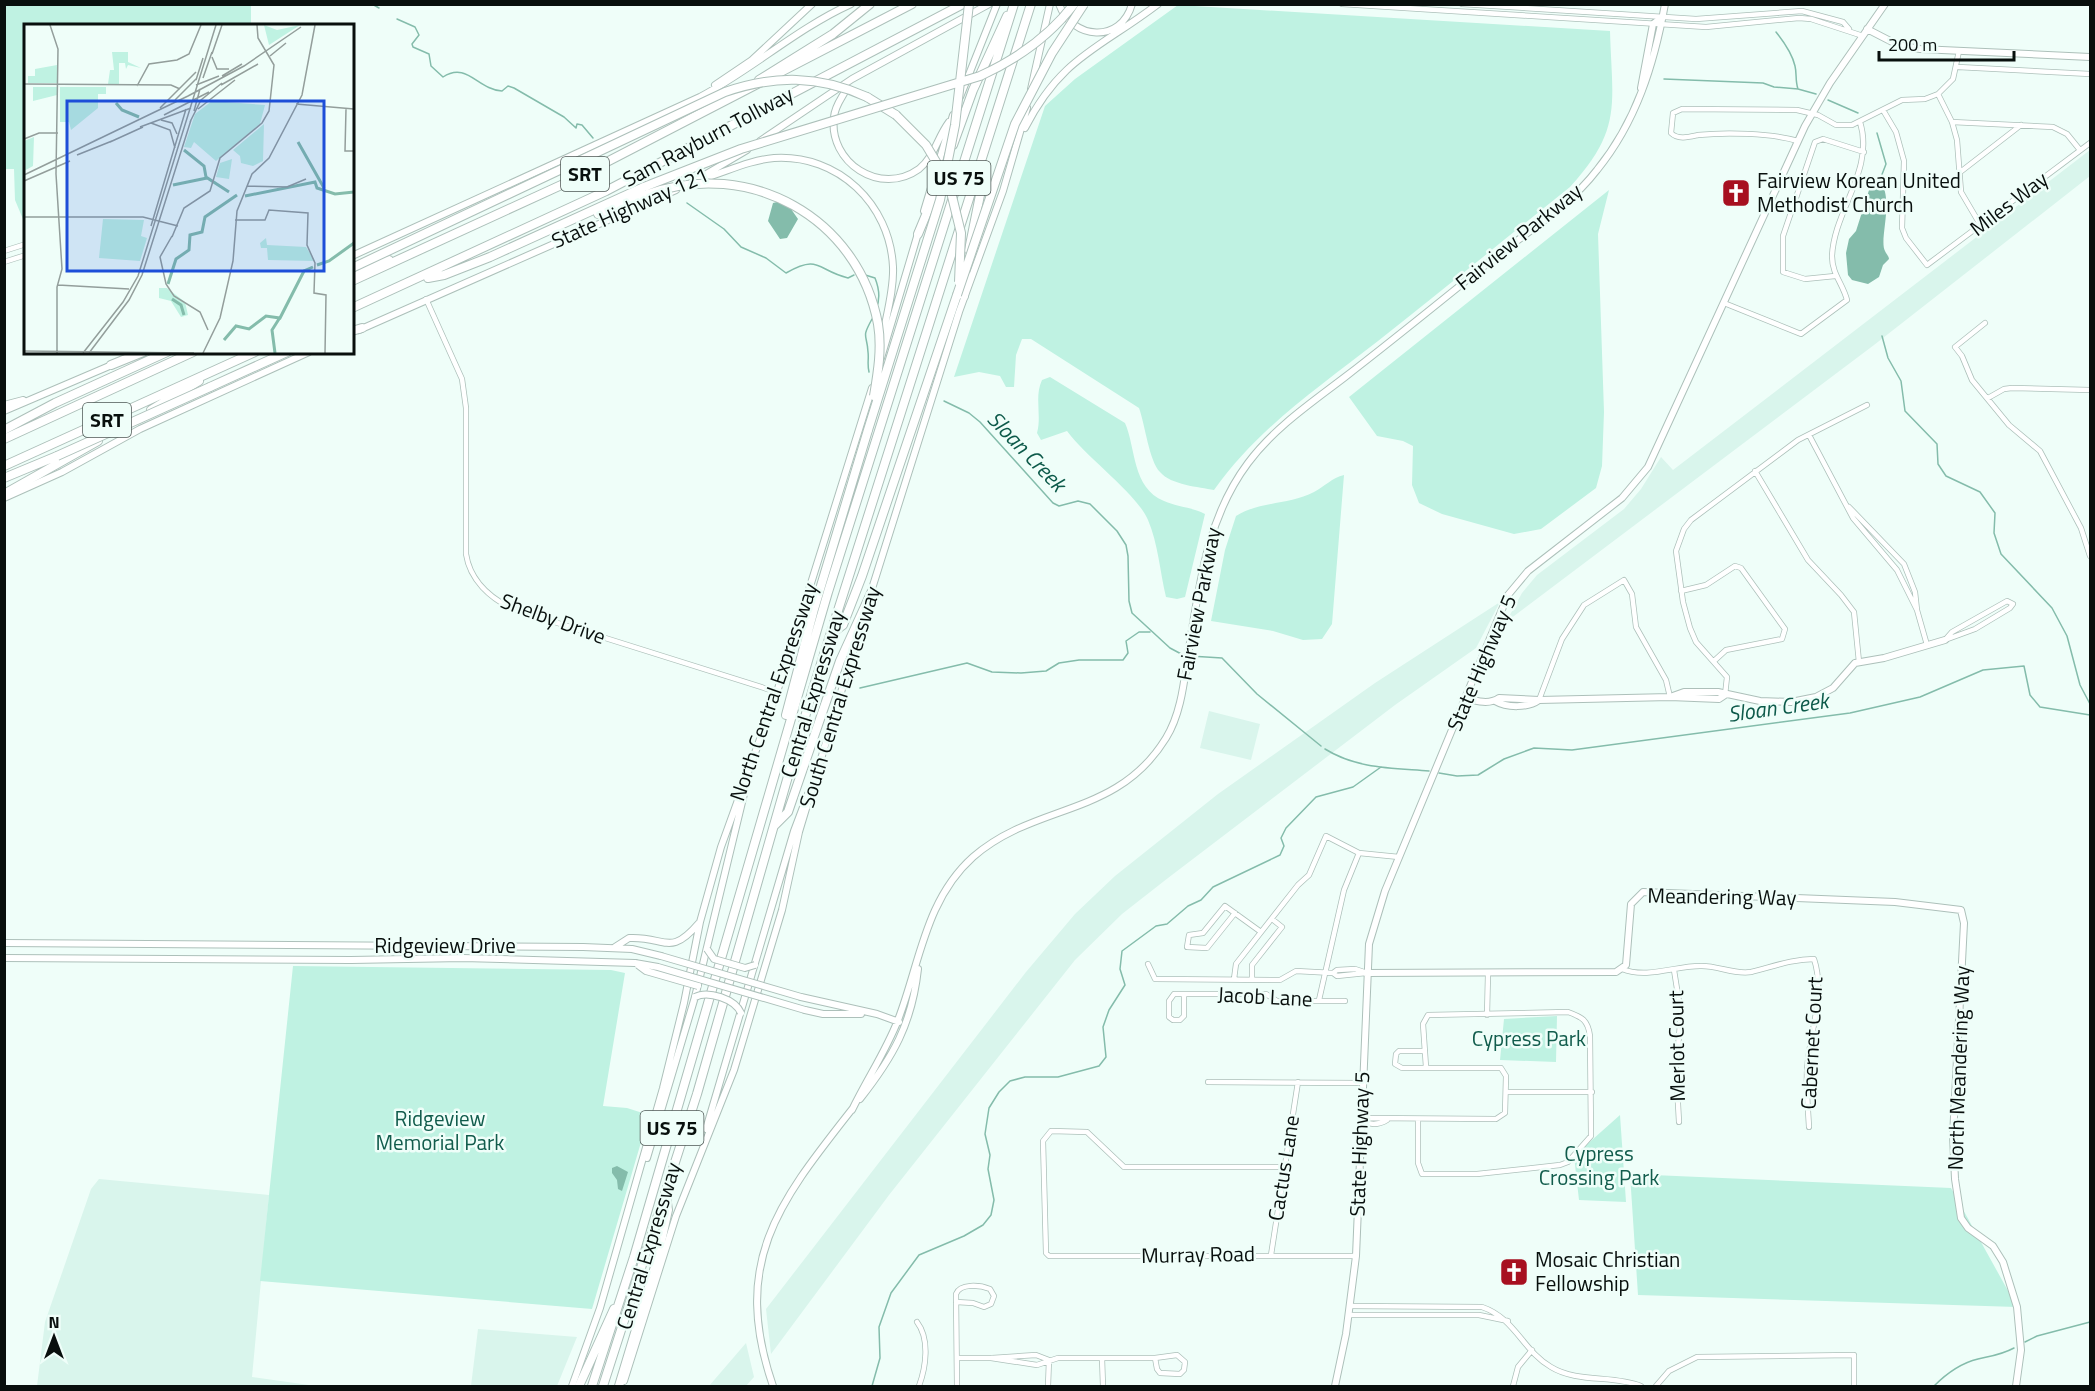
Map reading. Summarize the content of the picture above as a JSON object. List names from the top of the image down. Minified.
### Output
{"streets":{"highway":["Sam Rayburn Tollway","SRT","US 75","Central Expressway"],"main road":["State Highway 121","Fairview Parkway","State Highway 5","North Central Expressway","South Central Expressway","Meandering Way","Ridgeview Drive","North Meandering Way"],"street":["Miles Way","Shelby Drive","Jacob Lane","Cabernet Court","Merlot Court","Cactus Lane","Murray Road"]},"crossings":[["State Highway 121","Shelby Drive"],["Fairview Parkway","Ridgeview Drive"],["Shelby Drive","North Central Expressway"],["State Highway 5","Murray Road"],["Meandering Way","North Meandering Way"],["Cabernet Court","Merlot Court"],["Cactus Lane","Murray Road"]],"water":["Sloan Creek"],"parks":["Cypress Park","Ridgeview Memorial Park","Cypress Crossing Park"],"places":{"church":["Fairview Korean United Methodist Church","Mosaic Christian Fellowship"]},"scale_bar":"200 m","north":"top"}
